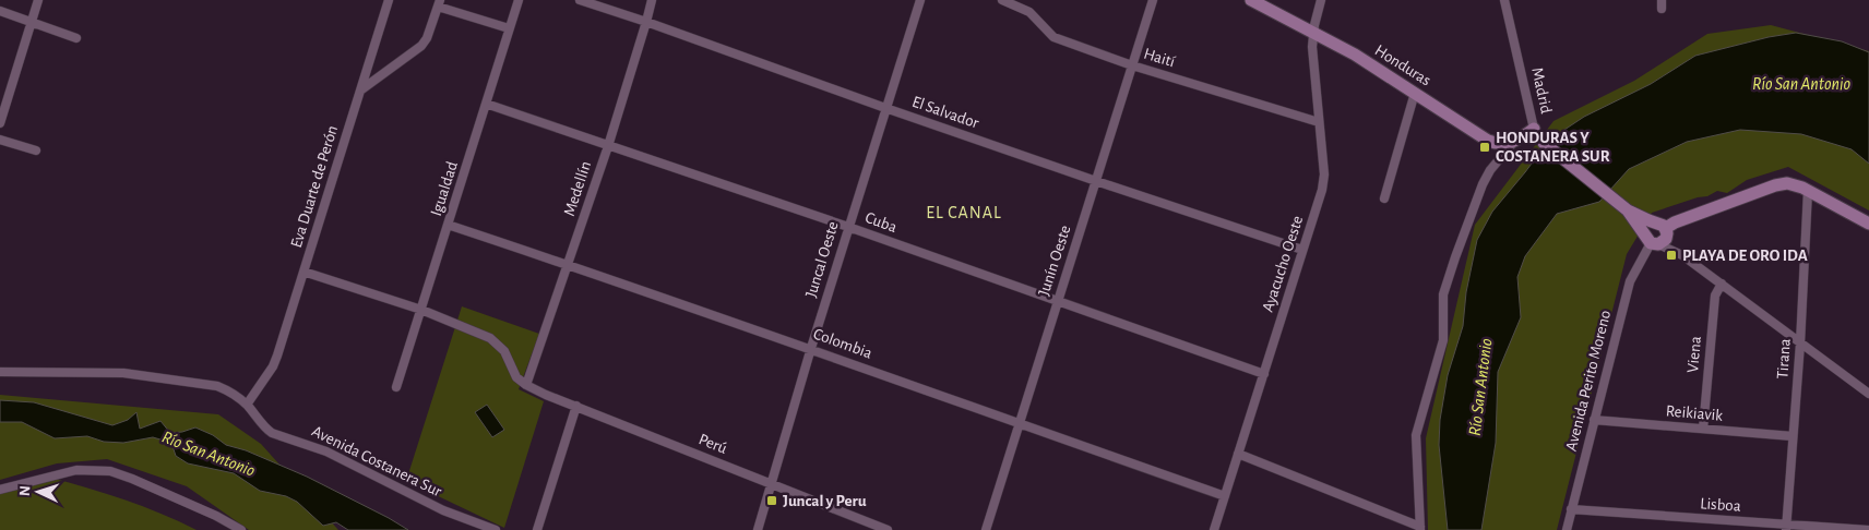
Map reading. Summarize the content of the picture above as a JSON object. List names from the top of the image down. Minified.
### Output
{"streets":{"main road":["Honduras","Madrid"],"street":["Haití","El Salvador","Eva Duarte de Perón","Igualdad","Medellín","Cuba","Juncal Oeste","Junín Oeste","Ayacucho Oeste","Colombia","Viena","Tirana","Avenida Perito Moreno","Reikiavik","Perú","Avenida Costanera Sur","Lisboa"]},"crossings":[["Haití","Junín Oeste"],["Haití","Ayacucho Oeste"],["Honduras","Ayacucho Oeste"],["Madrid","Avenida Perito Moreno"],["El Salvador","Medellín"],["El Salvador","Juncal Oeste"],["El Salvador","Junín Oeste"],["El Salvador","Ayacucho Oeste"],["Eva Duarte de Perón","Avenida Costanera Sur"],["Igualdad","Cuba"],["Igualdad","Colombia"],["Medellín","Cuba"],["Medellín","Colombia"],["Medellín","Perú"],["Cuba","Juncal Oeste"],["Cuba","Junín Oeste"],["Cuba","Ayacucho Oeste"],["Juncal Oeste","Colombia"],["Juncal Oeste","Perú"],["Junín Oeste","Colombia"],["Ayacucho Oeste","Colombia"],["Viena","Reikiavik"],["Tirana","Reikiavik"],["Tirana","Lisboa"],["Avenida Perito Moreno","Reikiavik"],["Avenida Perito Moreno","Lisboa"]],"districts":["EL CANAL"],"water":["Río San Antonio"],"places":{"transit":["HONDURAS Y COSTANERA SUR","PLAYA DE ORO IDA","Juncal y Peru"]},"north":"left"}
